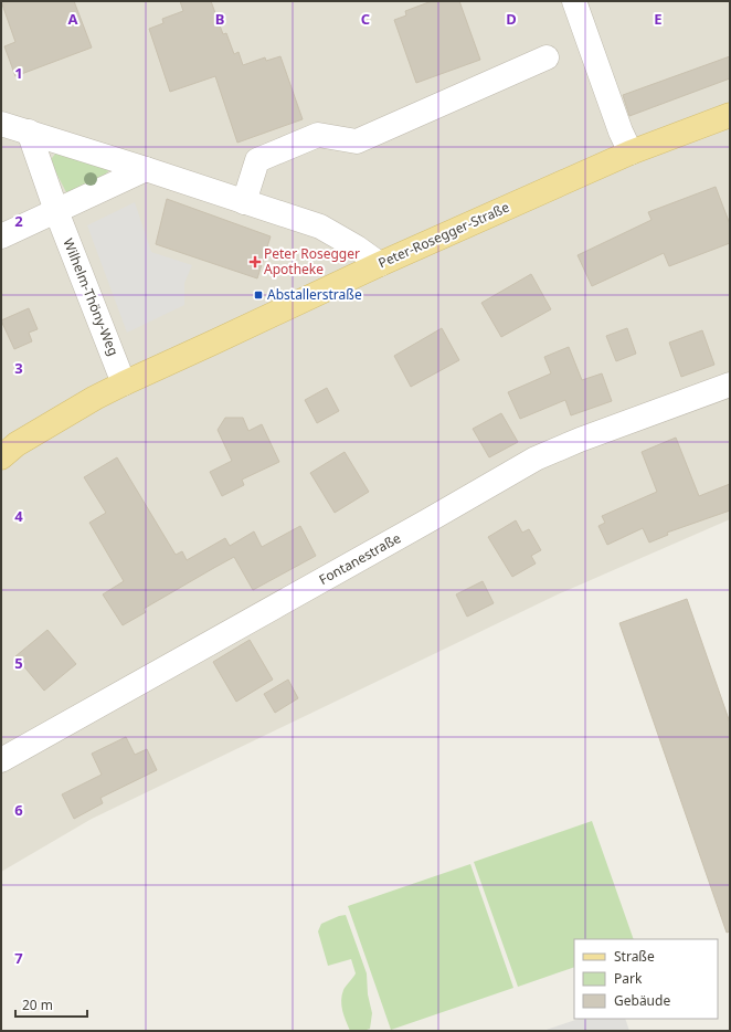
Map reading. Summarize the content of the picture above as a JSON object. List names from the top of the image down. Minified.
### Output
{"streets":{"main road":["Peter-Rosegger-Straße"],"street":["Wilhelm-Thöny-Weg","Fontanestraße"]},"crossings":[["Peter-Rosegger-Straße","Wilhelm-Thöny-Weg"]],"places":{"health":["Peter Rosegger Apotheke"],"transit":["Abstallerstraße"]},"legend":["Straße","Park","Gebäude"],"scale_bar":"20 m","grid":{"columns":["A","B","C","D","E"],"rows":["1","2","3","4","5","6","7"]}}
